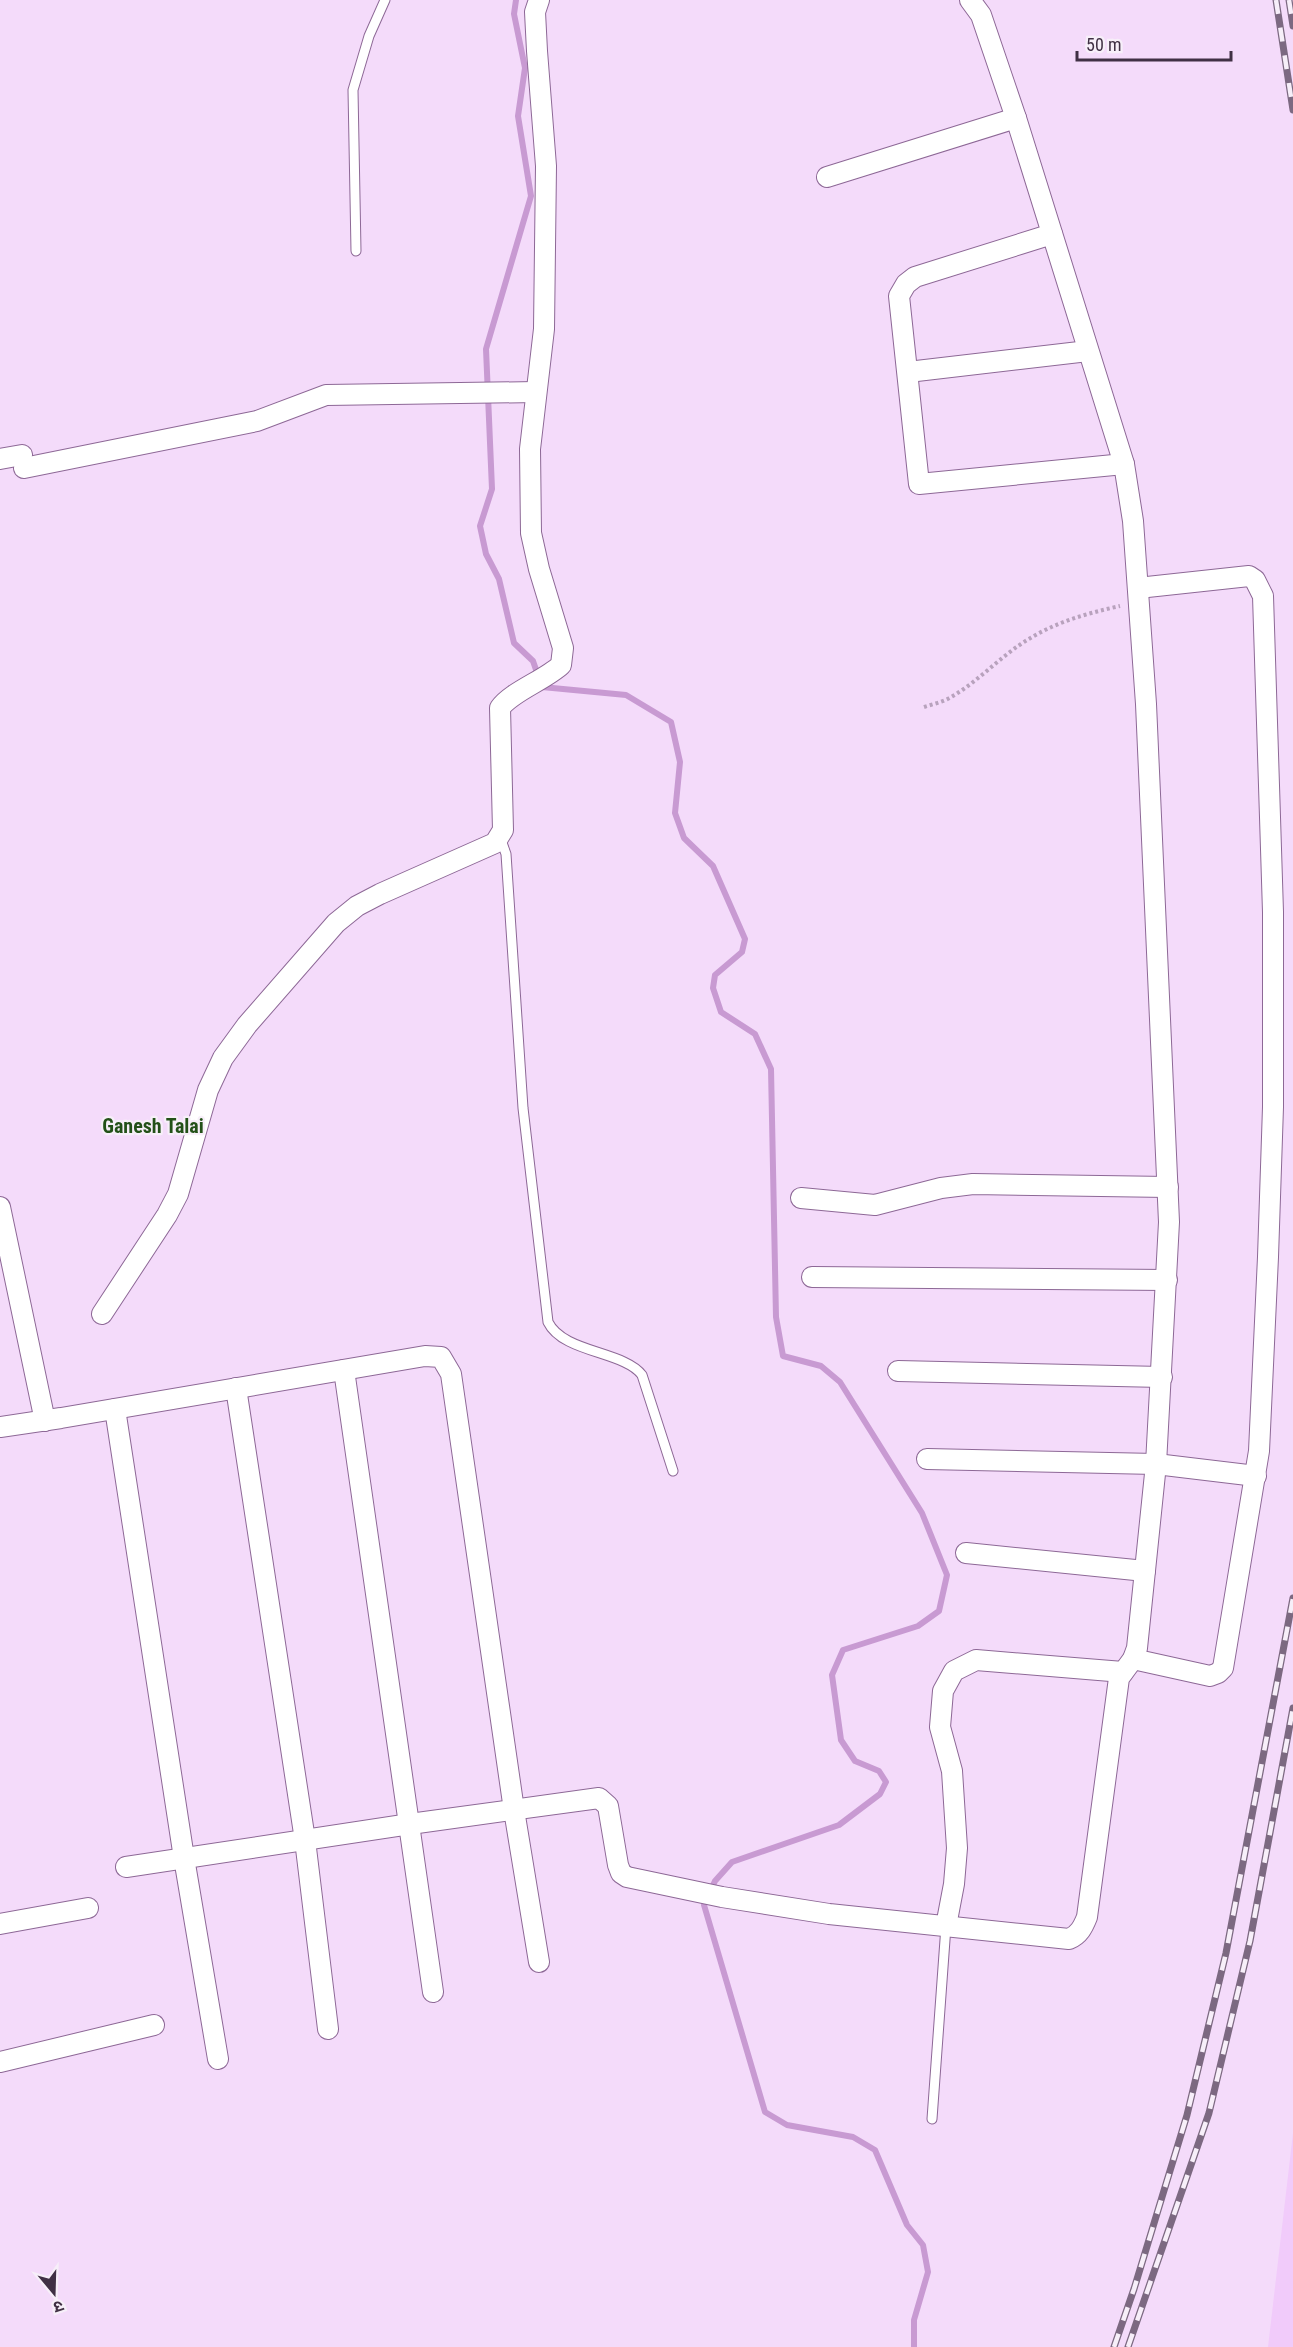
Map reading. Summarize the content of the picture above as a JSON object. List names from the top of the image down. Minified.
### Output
{"districts":["Ganesh Talai"],"scale_bar":"50 m","north":"bottom"}
